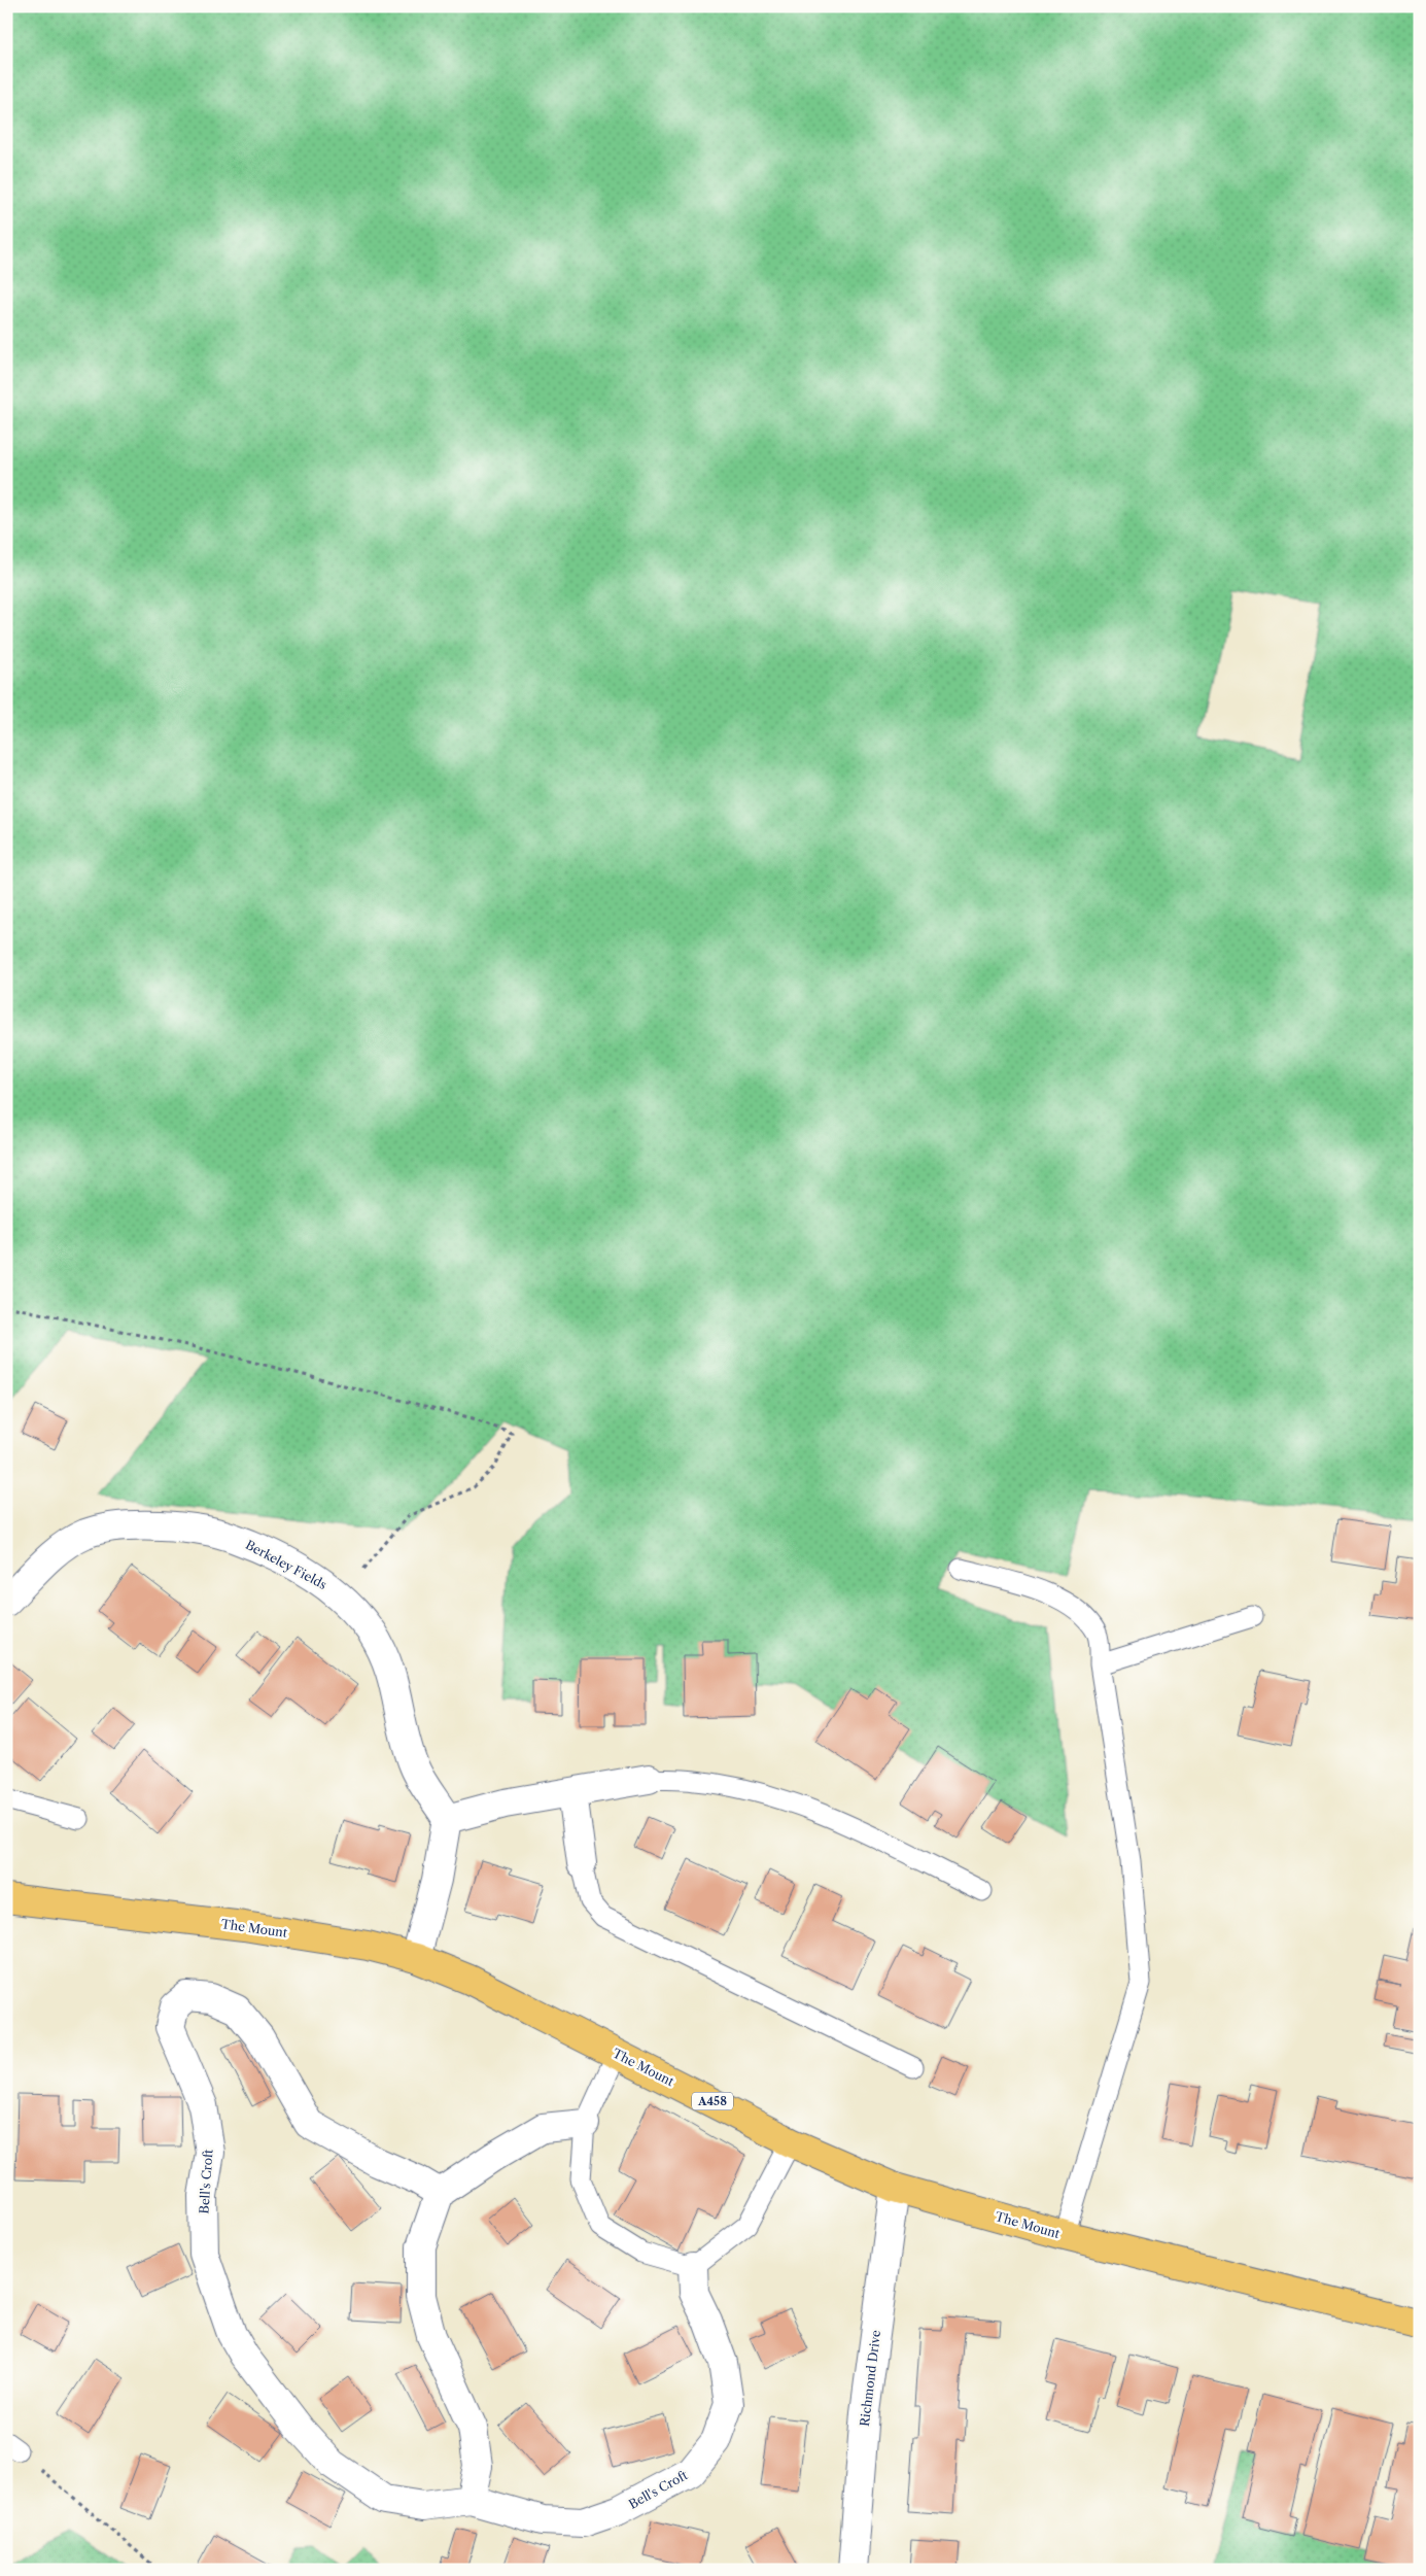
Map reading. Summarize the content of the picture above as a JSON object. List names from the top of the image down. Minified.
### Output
{"streets":{"main road":["The Mount","A458"],"street":["Berkeley Fields","Bell's Croft","Richmond Drive"]},"crossings":[["The Mount","Richmond Drive"]]}
